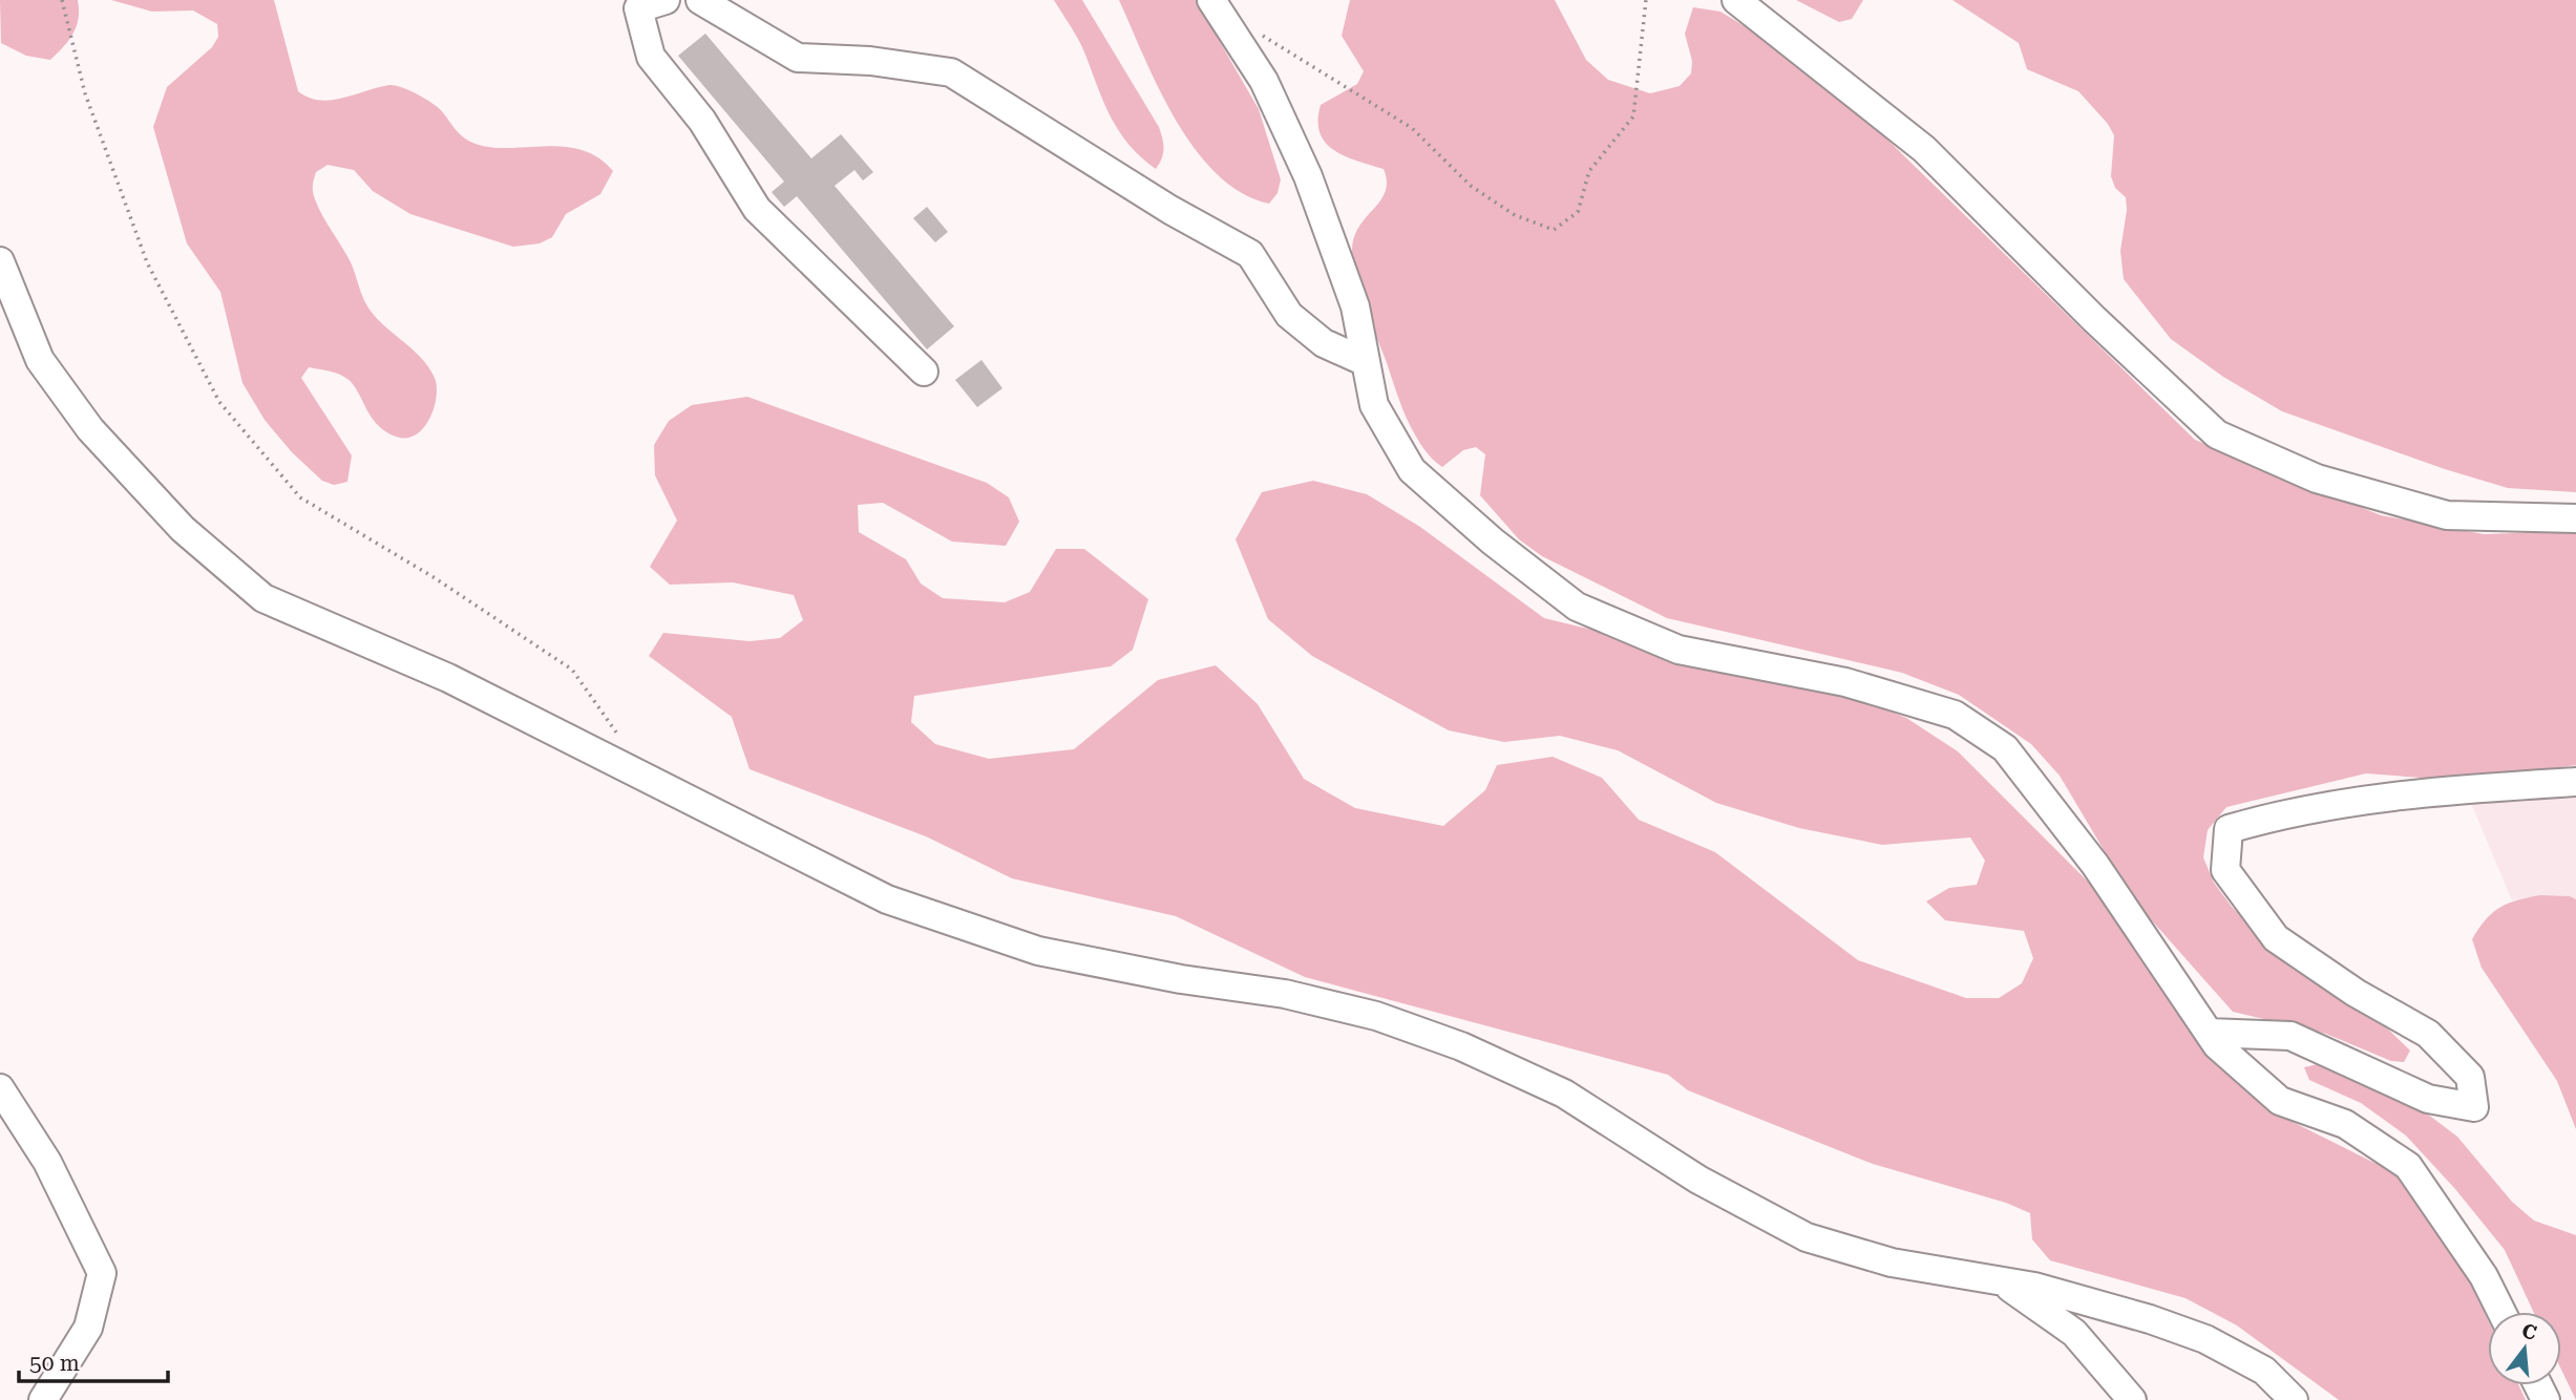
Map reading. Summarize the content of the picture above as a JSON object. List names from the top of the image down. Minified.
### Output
{"scale_bar":"50 m","north":"top"}
